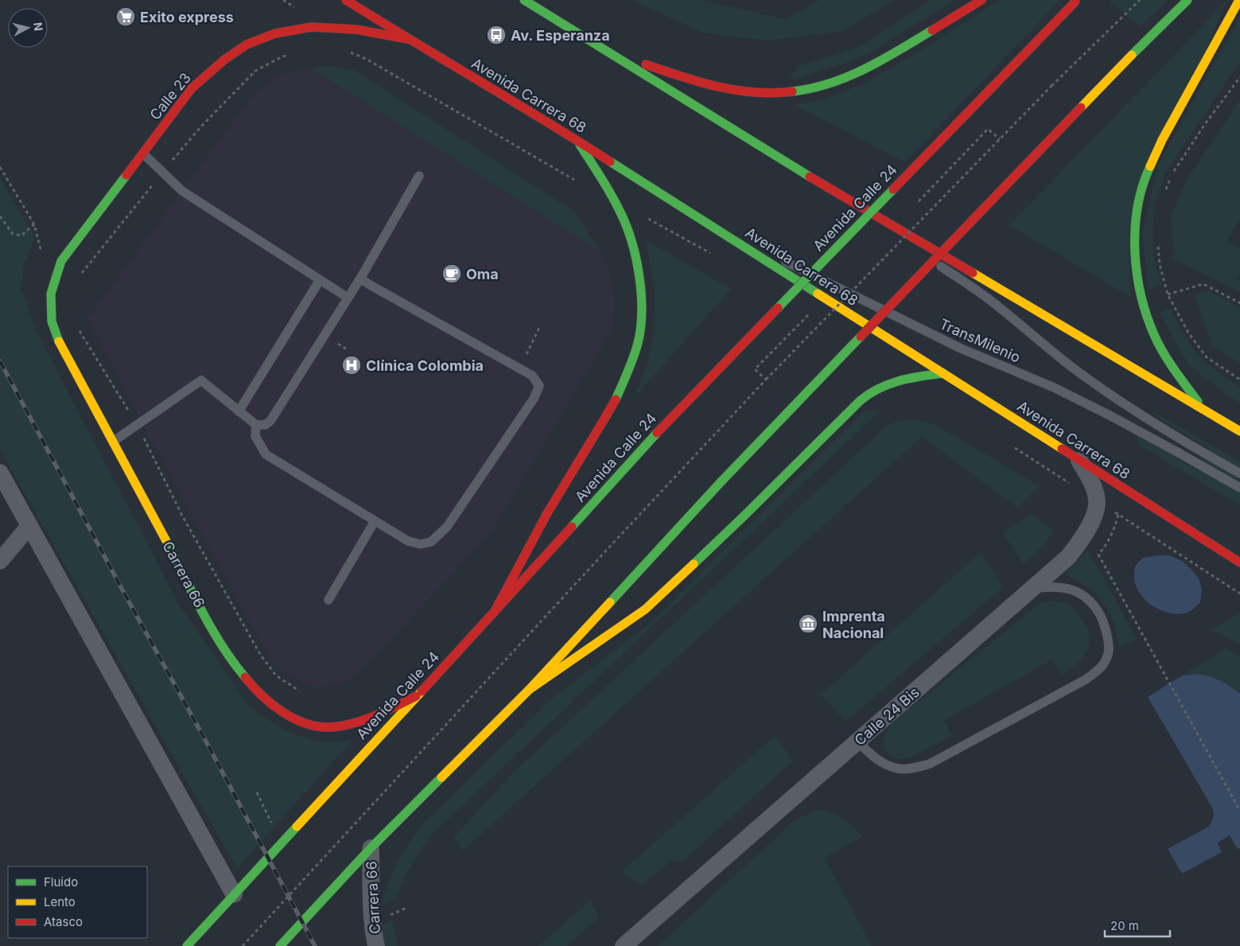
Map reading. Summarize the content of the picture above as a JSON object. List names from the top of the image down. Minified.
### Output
{"streets":{"main road":["Avenida Carrera 68","Calle 23","Avenida Calle 24","Carrera 66"],"street":["Calle 24 Bis"],"lane":["TransMilenio"]},"crossings":[["Avenida Carrera 68","Calle 23"],["Avenida Carrera 68","TransMilenio"],["Avenida Carrera 68","Calle 24 Bis"],["Calle 23","Carrera 66"],["Avenida Calle 24","Carrera 66"]],"places":{"supermarket":["Exito express"],"bus stop":["Av. Esperanza"],"cafe":["Oma"],"hospital":["Clínica Colombia"],"museum":["Imprenta Nacional"]},"legend":["Fluido","Lento","Atasco"],"scale_bar":"20 m","north":"right"}
